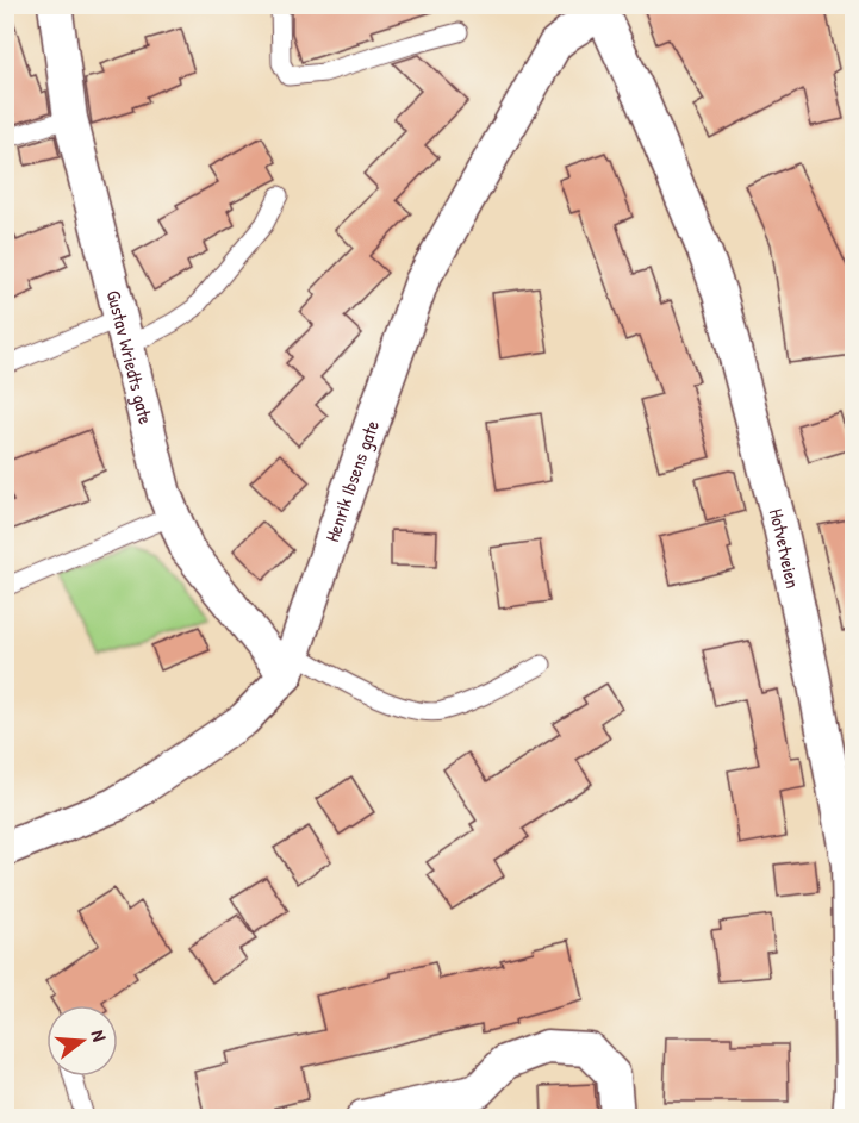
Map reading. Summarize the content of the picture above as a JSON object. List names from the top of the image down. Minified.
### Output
{"streets":{"street":["Gustav Wriedts gate","Henrik Ibsens gate","Hotvetveien"]},"crossings":[["Gustav Wriedts gate","Henrik Ibsens gate"],["Henrik Ibsens gate","Hotvetveien"]],"north":"right"}
